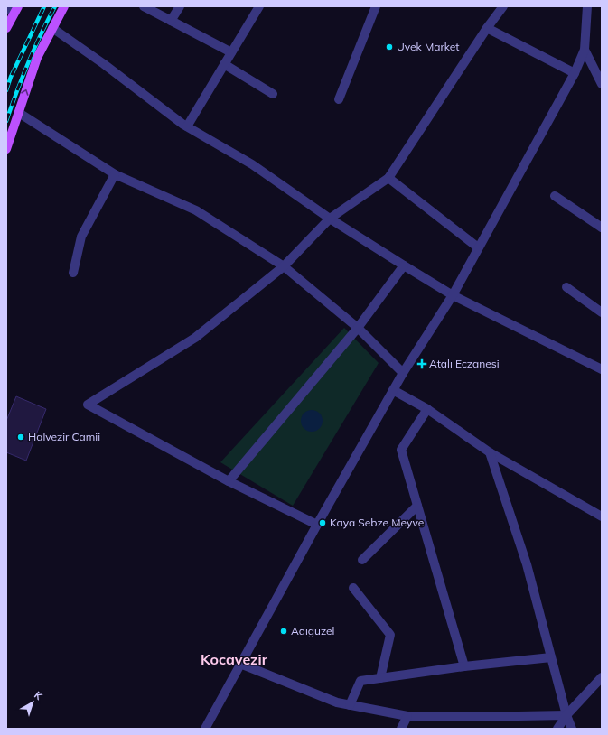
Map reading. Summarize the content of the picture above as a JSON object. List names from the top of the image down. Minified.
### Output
{"districts":["Kocavezir"],"places":{"other":["Uvek Market","Halvezir Camii","Kaya Sebze Meyve","Adıguzel"],"health":["Atalı Eczanesi"]},"north":"top right"}
